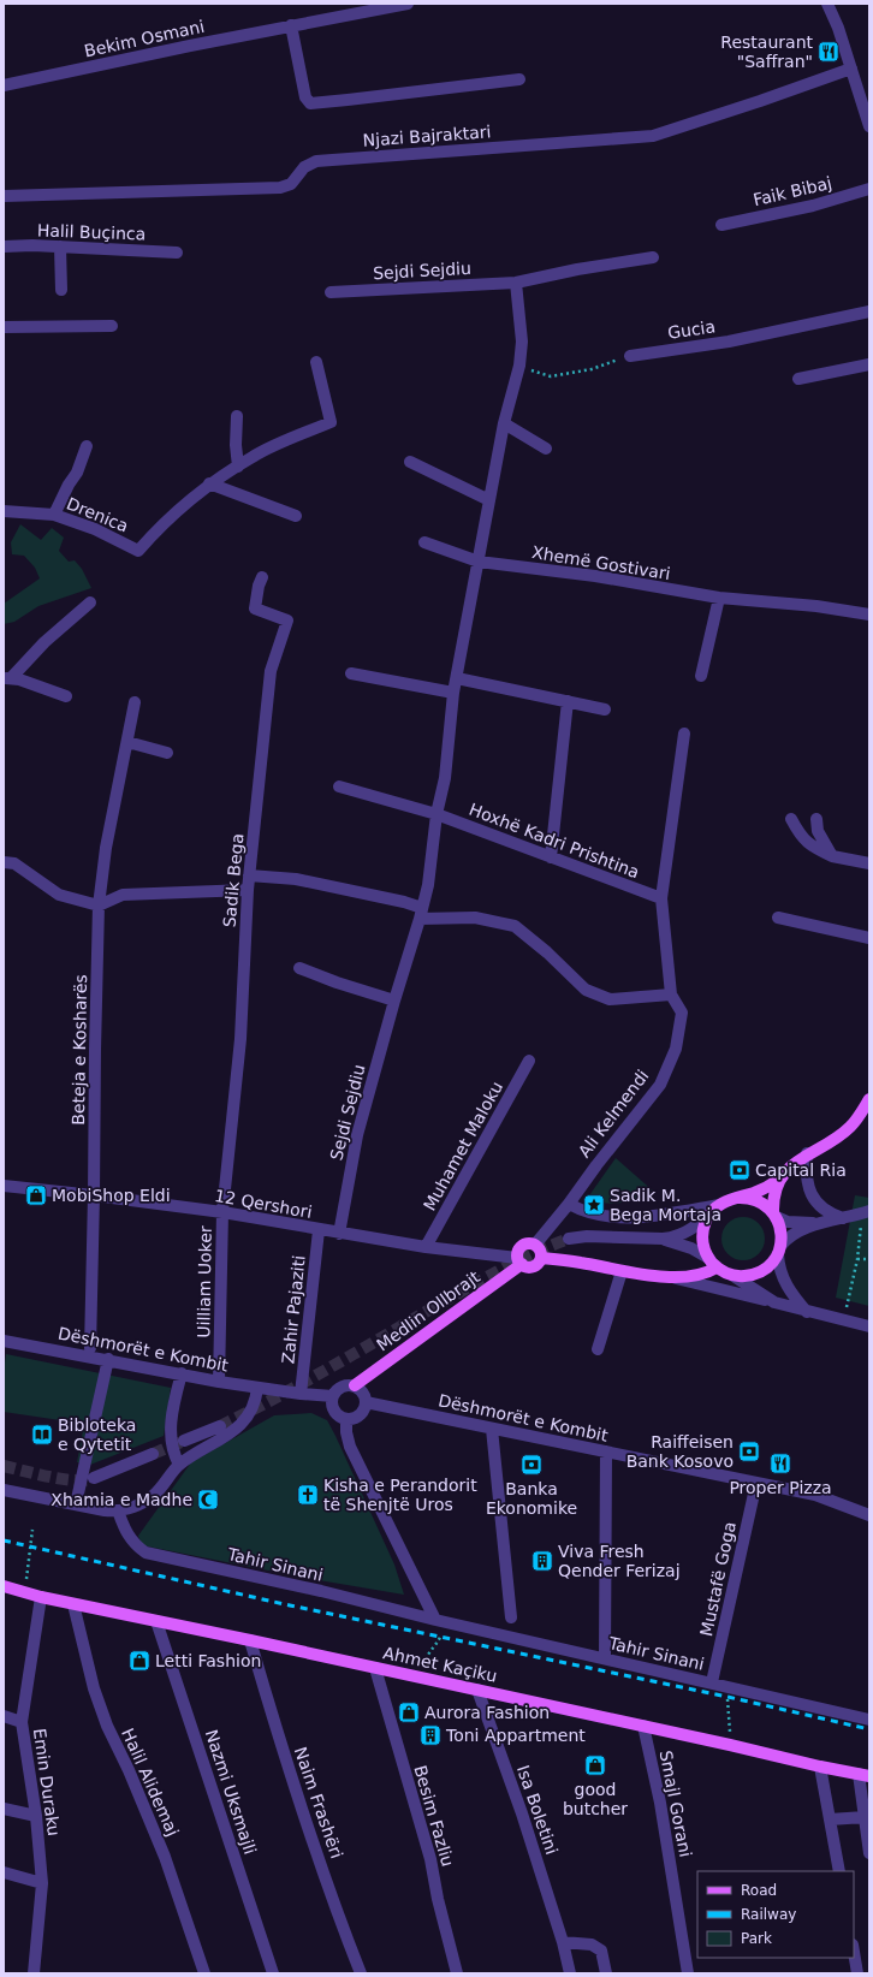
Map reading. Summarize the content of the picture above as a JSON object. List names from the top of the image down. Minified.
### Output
{"streets":{"main road":["Medlin Ollbrajt","Ahmet Kaçiku"],"street":["Bekim Osmani","Njazi Bajraktari","Faik Bibaj","Halil Buçinca","Sejdi Sejdiu","Gucia","Drenica","Xhemë Gostivari","Hoxhë Kadri Prishtina","Sadik Bega","Beteja e Kosharës","Ali Kelmendi","Muhamet Maloku","12 Qershori","Uilliam Uoker","Zahir Pajaziti","Dëshmorët e Kombit","Tahir Sinani","Mustafë Goga","Emin Duraku","Halil Alidemaj","Nazmi Uksmajli","Naim Frashëri","Smajl Gorani","Isa Boletini","Besim Fazliu"]},"crossings":[["Sejdi Sejdiu","Xhemë Gostivari"],["Sejdi Sejdiu","Hoxhë Kadri Prishtina"],["Sejdi Sejdiu","12 Qershori"],["Hoxhë Kadri Prishtina","Ali Kelmendi"],["Sadik Bega","12 Qershori"],["Sadik Bega","Uilliam Uoker"],["Beteja e Kosharës","12 Qershori"],["Ali Kelmendi","12 Qershori"],["Ali Kelmendi","Medlin Ollbrajt"],["Muhamet Maloku","12 Qershori"],["12 Qershori","Uilliam Uoker"],["12 Qershori","Zahir Pajaziti"],["12 Qershori","Medlin Ollbrajt"],["Uilliam Uoker","Dëshmorët e Kombit"],["Zahir Pajaziti","Dëshmorët e Kombit"],["Medlin Ollbrajt","Dëshmorët e Kombit"],["Dëshmorët e Kombit","Mustafë Goga"],["Tahir Sinani","Mustafë Goga"],["Ahmet Kaçiku","Emin Duraku"],["Ahmet Kaçiku","Halil Alidemaj"],["Ahmet Kaçiku","Nazmi Uksmajli"],["Ahmet Kaçiku","Naim Frashëri"],["Ahmet Kaçiku","Smajl Gorani"],["Ahmet Kaçiku","Isa Boletini"],["Ahmet Kaçiku","Besim Fazliu"]],"places":{"restaurant":["Restaurant \"Saffran\"","Proper Pizza"],"bank":["Capital Ria","Raiffeisen Bank Kosovo","Banka Ekonomike"],"shop":["MobiShop Eldi","Letti Fashion","Aurora Fashion","good butcher"],"place":["Sadik M. Bega Mortaja"],"library":["Bibloteka e Qytetit"],"church":["Kisha e Perandorit të Shenjtë Uros"],"mosque":["Xhamia e Madhe"],"building":["Viva Fresh Qender Ferizaj","Toni Appartment"]},"legend":["Road","Railway","Park"]}
